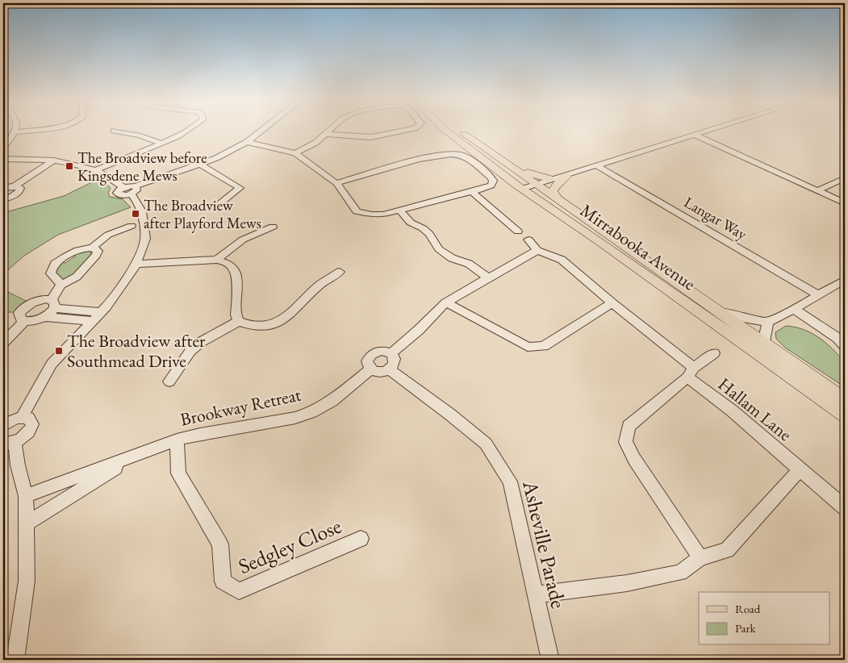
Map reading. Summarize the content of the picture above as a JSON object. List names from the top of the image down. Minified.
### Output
{"streets":{"main road":["Mirrabooka Avenue"],"street":["Langar Way","Brookway Retreat","Hallam Lane","Asheville Parade","Sedgley Close"]},"crossings":[["Brookway Retreat","Asheville Parade"],["Brookway Retreat","Sedgley Close"]],"places":{"transit":["The Broadview before Kingsdene Mews","The Broadview after Playford Mews","The Broadview after Southmead Drive"]},"legend":["Road","Park"]}
